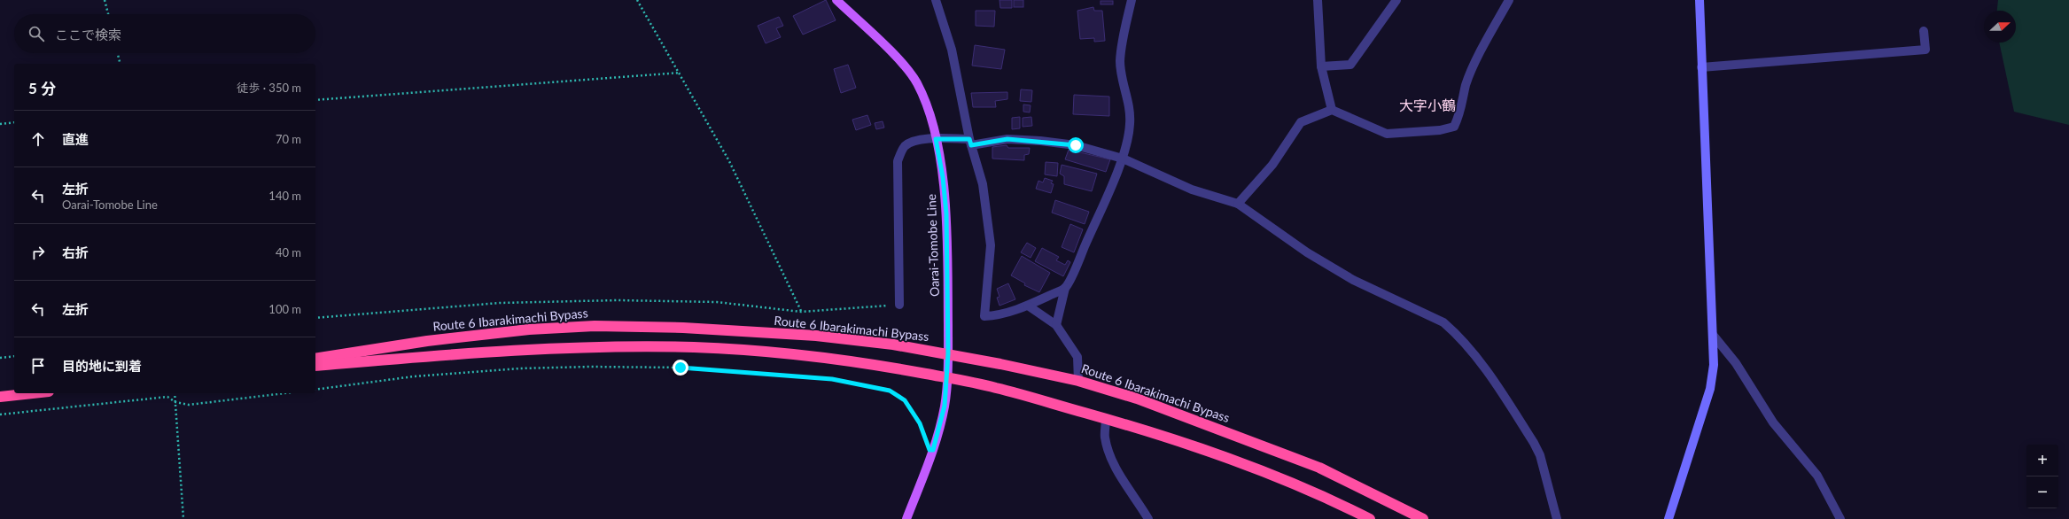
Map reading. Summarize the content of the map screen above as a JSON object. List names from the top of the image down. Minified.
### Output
{"streets":{"highway":["Route 6 Ibarakimachi Bypass"],"main road":["Oarai-Tomobe Line"]},"crossings":[["Oarai-Tomobe Line","Route 6 Ibarakimachi Bypass"]],"districts":["大字小鶴"],"north":"right","page":{"search":"ここで検索","heading":["5 分","徒歩 · 350 m"],"list":[["直進","70 m"],["左折","Oarai-Tomobe Line","140 m"],["右折","40 m"],["左折","100 m"],"目的地に到着"],"map_buttons":["+","−"]}}
